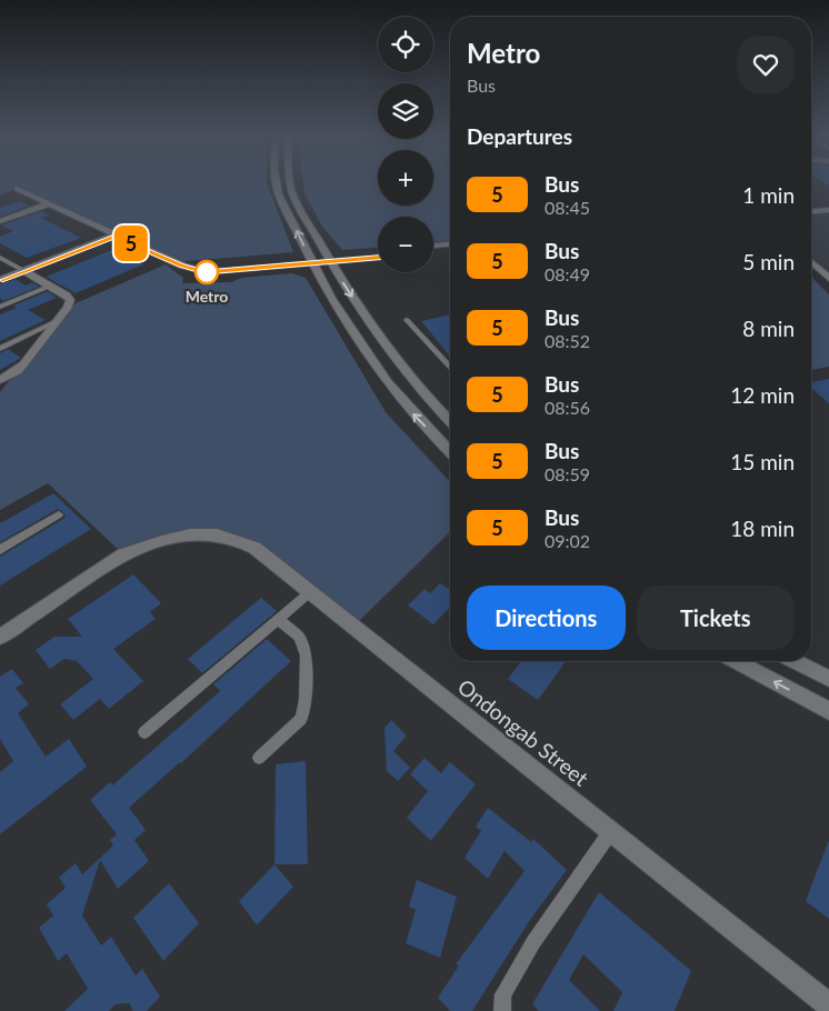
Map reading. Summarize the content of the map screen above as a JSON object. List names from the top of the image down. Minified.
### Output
{"streets":{"street":["Ondongab Street"]},"places":["Metro"],"lines":["bus line 5"],"page":{"on_map":"5","map_buttons":["+","−"],"heading":[["Metro","Bus"],"Departures"],"list":[{"mark":"5","name":"Bus","note":"08:45","value":"1 min"},{"mark":"5","name":"Bus","note":"08:49","value":"5 min"},{"mark":"5","name":"Bus","note":"08:52","value":"8 min"},{"mark":"5","name":"Bus","note":"08:56","value":"12 min"},{"mark":"5","name":"Bus","note":"08:59","value":"15 min"},{"mark":"5","name":"Bus","note":"09:02","value":"18 min"}],"buttons":["Directions","Tickets"]}}
